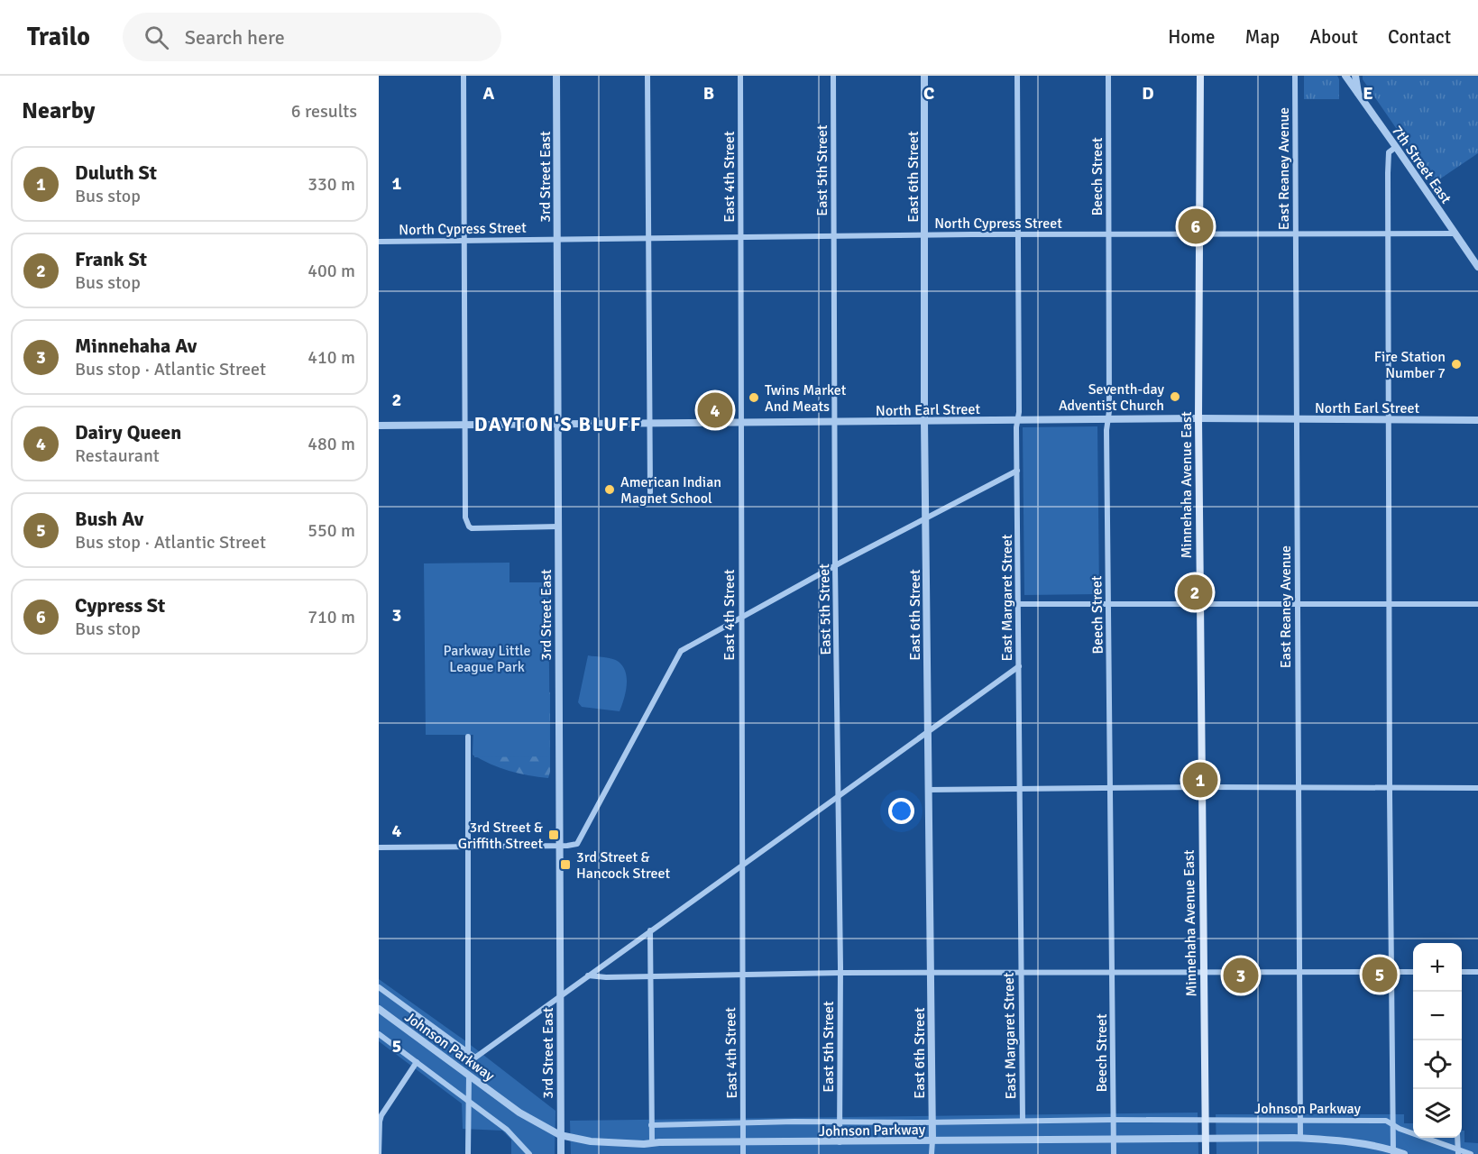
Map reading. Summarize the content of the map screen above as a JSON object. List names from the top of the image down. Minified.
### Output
{"streets":{"main road":["Minnehaha Avenue East"],"street":["7th Street East","East Reaney Avenue","East 5th Street","3rd Street East","East 4th Street","East 6th Street","Beech Street","North Cypress Street","North Earl Street","East Margaret Street","Johnson Parkway"]},"crossings":[["7th Street East","North Cypress Street"],["East Reaney Avenue","North Cypress Street"],["East Reaney Avenue","North Earl Street"],["East Reaney Avenue","Johnson Parkway"],["East 5th Street","North Cypress Street"],["East 5th Street","North Earl Street"],["East 5th Street","Johnson Parkway"],["3rd Street East","North Cypress Street"],["3rd Street East","North Earl Street"],["3rd Street East","Johnson Parkway"],["East 4th Street","North Cypress Street"],["East 4th Street","North Earl Street"],["East 4th Street","Johnson Parkway"],["East 6th Street","North Cypress Street"],["East 6th Street","North Earl Street"],["East 6th Street","Johnson Parkway"],["Beech Street","North Cypress Street"],["Beech Street","North Earl Street"],["Beech Street","Johnson Parkway"],["North Cypress Street","Minnehaha Avenue East"],["North Cypress Street","East Margaret Street"],["North Earl Street","Minnehaha Avenue East"],["North Earl Street","East Margaret Street"],["Minnehaha Avenue East","Johnson Parkway"],["East Margaret Street","Johnson Parkway"]],"districts":["DAYTON'S BLUFF"],"parks":["Parkway Little League Park"],"places":{"other":["Fire Station Number 7","Seventh-day Adventist Church","Twins Market And Meats","American Indian Magnet School"],"transit":["3rd Street & Griffith Street","3rd Street & Hancock Street"]},"page":{"header":"Trailo","search":"Search here","nav":["Home","Map","About","Contact"],"heading":["Nearby","6 results"],"list":[{"mark":"1","name":"Duluth St","note":"Bus stop","value":"330 m"},{"mark":"2","name":"Frank St","note":"Bus stop","value":"400 m"},{"mark":"3","name":"Minnehaha Av","note":"Bus stop · Atlantic Street","value":"410 m"},{"mark":"4","name":"Dairy Queen","note":"Restaurant","value":"480 m"},{"mark":"5","name":"Bush Av","note":"Bus stop · Atlantic Street","value":"550 m"},{"mark":"6","name":"Cypress St","note":"Bus stop","value":"710 m"}],"pins":["6","4","2","1","5","3"],"map_buttons":["+","−"]},"grid":{"columns":["A","B","C","D","E"],"rows":["1","2","3","4","5"]}}
